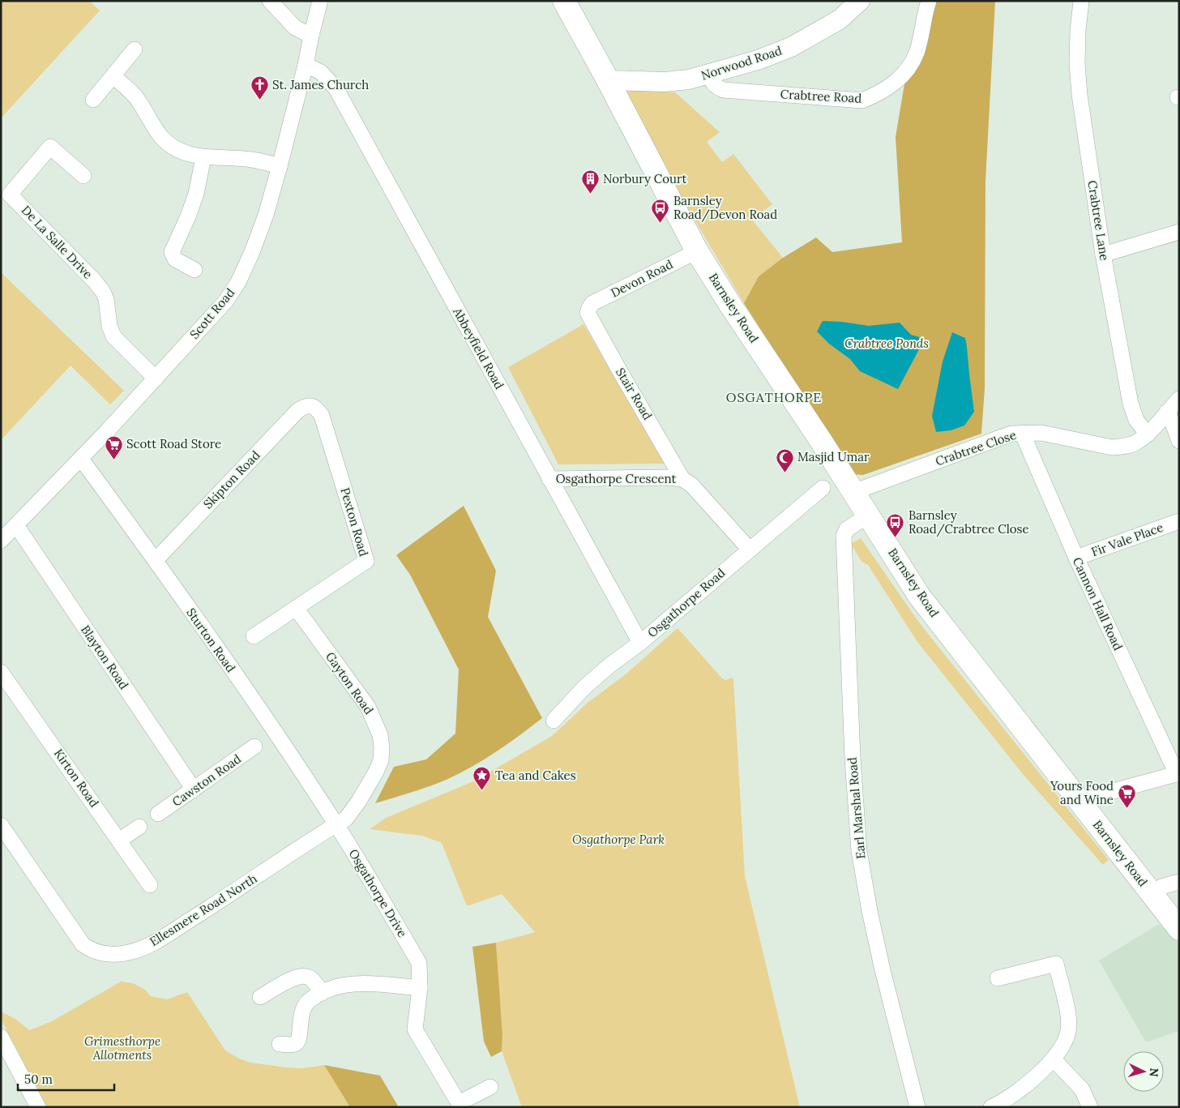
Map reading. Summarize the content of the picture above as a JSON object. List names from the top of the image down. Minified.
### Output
{"streets":{"main road":["Barnsley Road"],"street":["Norwood Road","Crabtree Road","Crabtree Lane","De La Salle Drive","Devon Road","Scott Road","Abbeyfield Road","Stair Road","Crabtree Close","Osgathorpe Crescent","Skipton Road","Pexton Road","Fir Vale Place","Osgathorpe Road","Cannon Hall Road","Sturton Road","Blayton Road","Gayton Road","Kirton Road","Cawston Road","Earl Marshal Road","Osgathorpe Drive","Ellesmere Road North"]},"crossings":[["Norwood Road","Crabtree Road"],["Norwood Road","Barnsley Road"],["Crabtree Lane","Crabtree Close"],["De La Salle Drive","Scott Road"],["Devon Road","Barnsley Road"],["Devon Road","Stair Road"],["Barnsley Road","Crabtree Close"],["Barnsley Road","Earl Marshal Road"],["Scott Road","Abbeyfield Road"],["Scott Road","Sturton Road"],["Scott Road","Blayton Road"],["Abbeyfield Road","Osgathorpe Crescent"],["Abbeyfield Road","Osgathorpe Road"],["Stair Road","Osgathorpe Crescent"],["Crabtree Close","Cannon Hall Road"],["Osgathorpe Crescent","Osgathorpe Road"],["Skipton Road","Pexton Road"],["Skipton Road","Sturton Road"],["Pexton Road","Gayton Road"],["Fir Vale Place","Cannon Hall Road"],["Sturton Road","Gayton Road"],["Sturton Road","Osgathorpe Drive"],["Sturton Road","Ellesmere Road North"],["Blayton Road","Cawston Road"],["Gayton Road","Osgathorpe Drive"],["Gayton Road","Ellesmere Road North"],["Osgathorpe Drive","Ellesmere Road North"]],"districts":["OSGATHORPE"],"parks":["Crabtree Ponds","Osgathorpe Park","Grimesthorpe Allotments"],"places":{"church":["St. James Church"],"building":["Norbury Court"],"bus stop":["Barnsley Road/Devon Road","Barnsley Road/Crabtree Close"],"supermarket":["Scott Road Store","Yours Food and Wine"],"mosque":["Masjid Umar"],"place":["Tea and Cakes"]},"scale_bar":"50 m","north":"right"}
